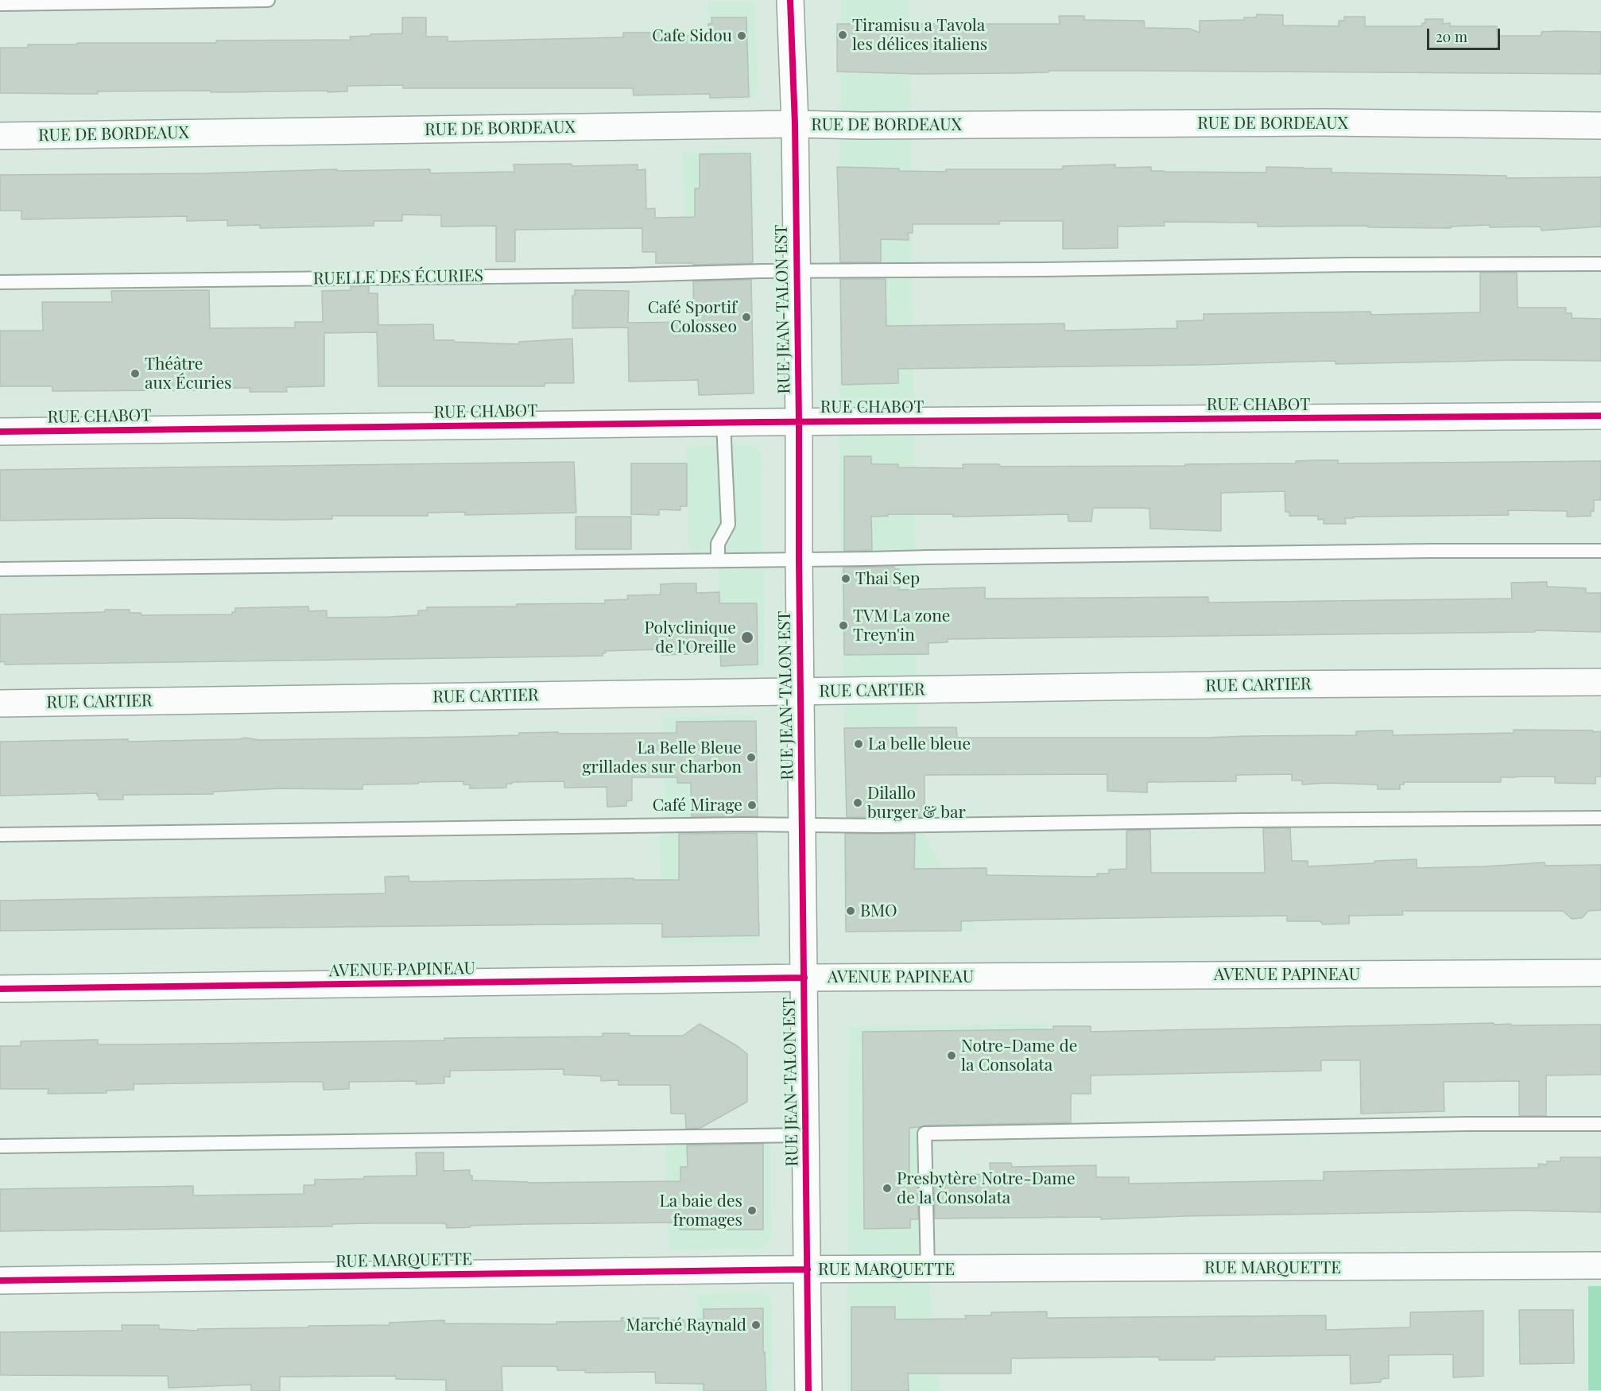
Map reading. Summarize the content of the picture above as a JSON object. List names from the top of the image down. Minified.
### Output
{"streets":{"street":["RUE DE BORDEAUX","RUE JEAN-TALON EST","RUE CHABOT","RUE CARTIER","AVENUE PAPINEAU","RUE MARQUETTE"],"lane":["RUELLE DES ÉCURIES"]},"crossings":[["RUE DE BORDEAUX","RUE JEAN-TALON EST"],["RUELLE DES ÉCURIES","RUE JEAN-TALON EST"],["RUE JEAN-TALON EST","RUE CHABOT"],["RUE JEAN-TALON EST","RUE CARTIER"],["RUE JEAN-TALON EST","AVENUE PAPINEAU"],["RUE JEAN-TALON EST","RUE MARQUETTE"]],"places":["Tiramisu a Tavola les délices italiens","Cafe Sidou","Café Sportif Colosseo","Théâtre aux Écuries","Thai Sep","TVM La zone Treyn'in","Polyclinique de l'Oreille","La belle bleue","La Belle Bleue grillades sur charbon","Dilallo burger & bar","Café Mirage","BMO","Notre-Dame de la Consolata","Presbytère Notre-Dame de la Consolata","La baie des fromages","Marché Raynald"],"scale_bar":"20 m"}
